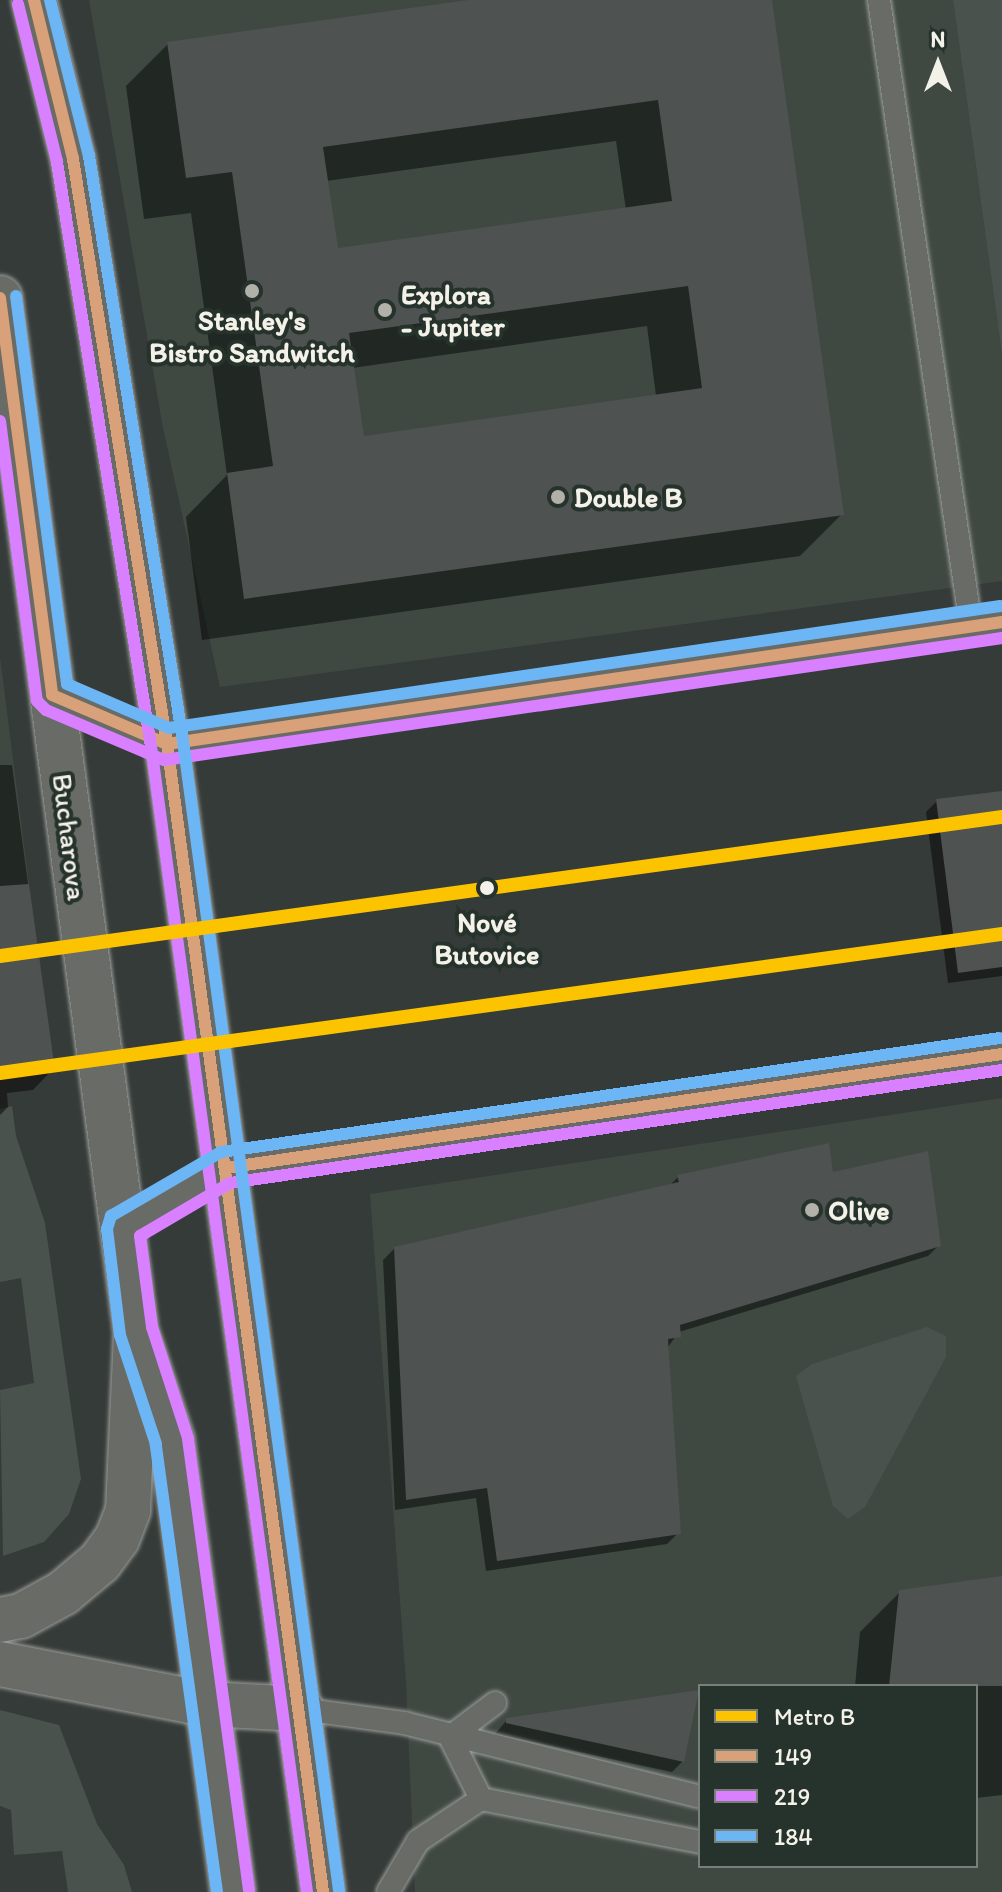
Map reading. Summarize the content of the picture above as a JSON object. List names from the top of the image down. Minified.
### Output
{"streets":{"main road":["Bucharova"]},"places":["Stanley's Bistro Sandwitch","Explora - Jupiter","Double B","Nové Butovice","Olive"],"lines":["transit line 149","transit line 184","transit line 219","metro line B"],"legend":["Metro B","149","219","184"],"north":"top"}
